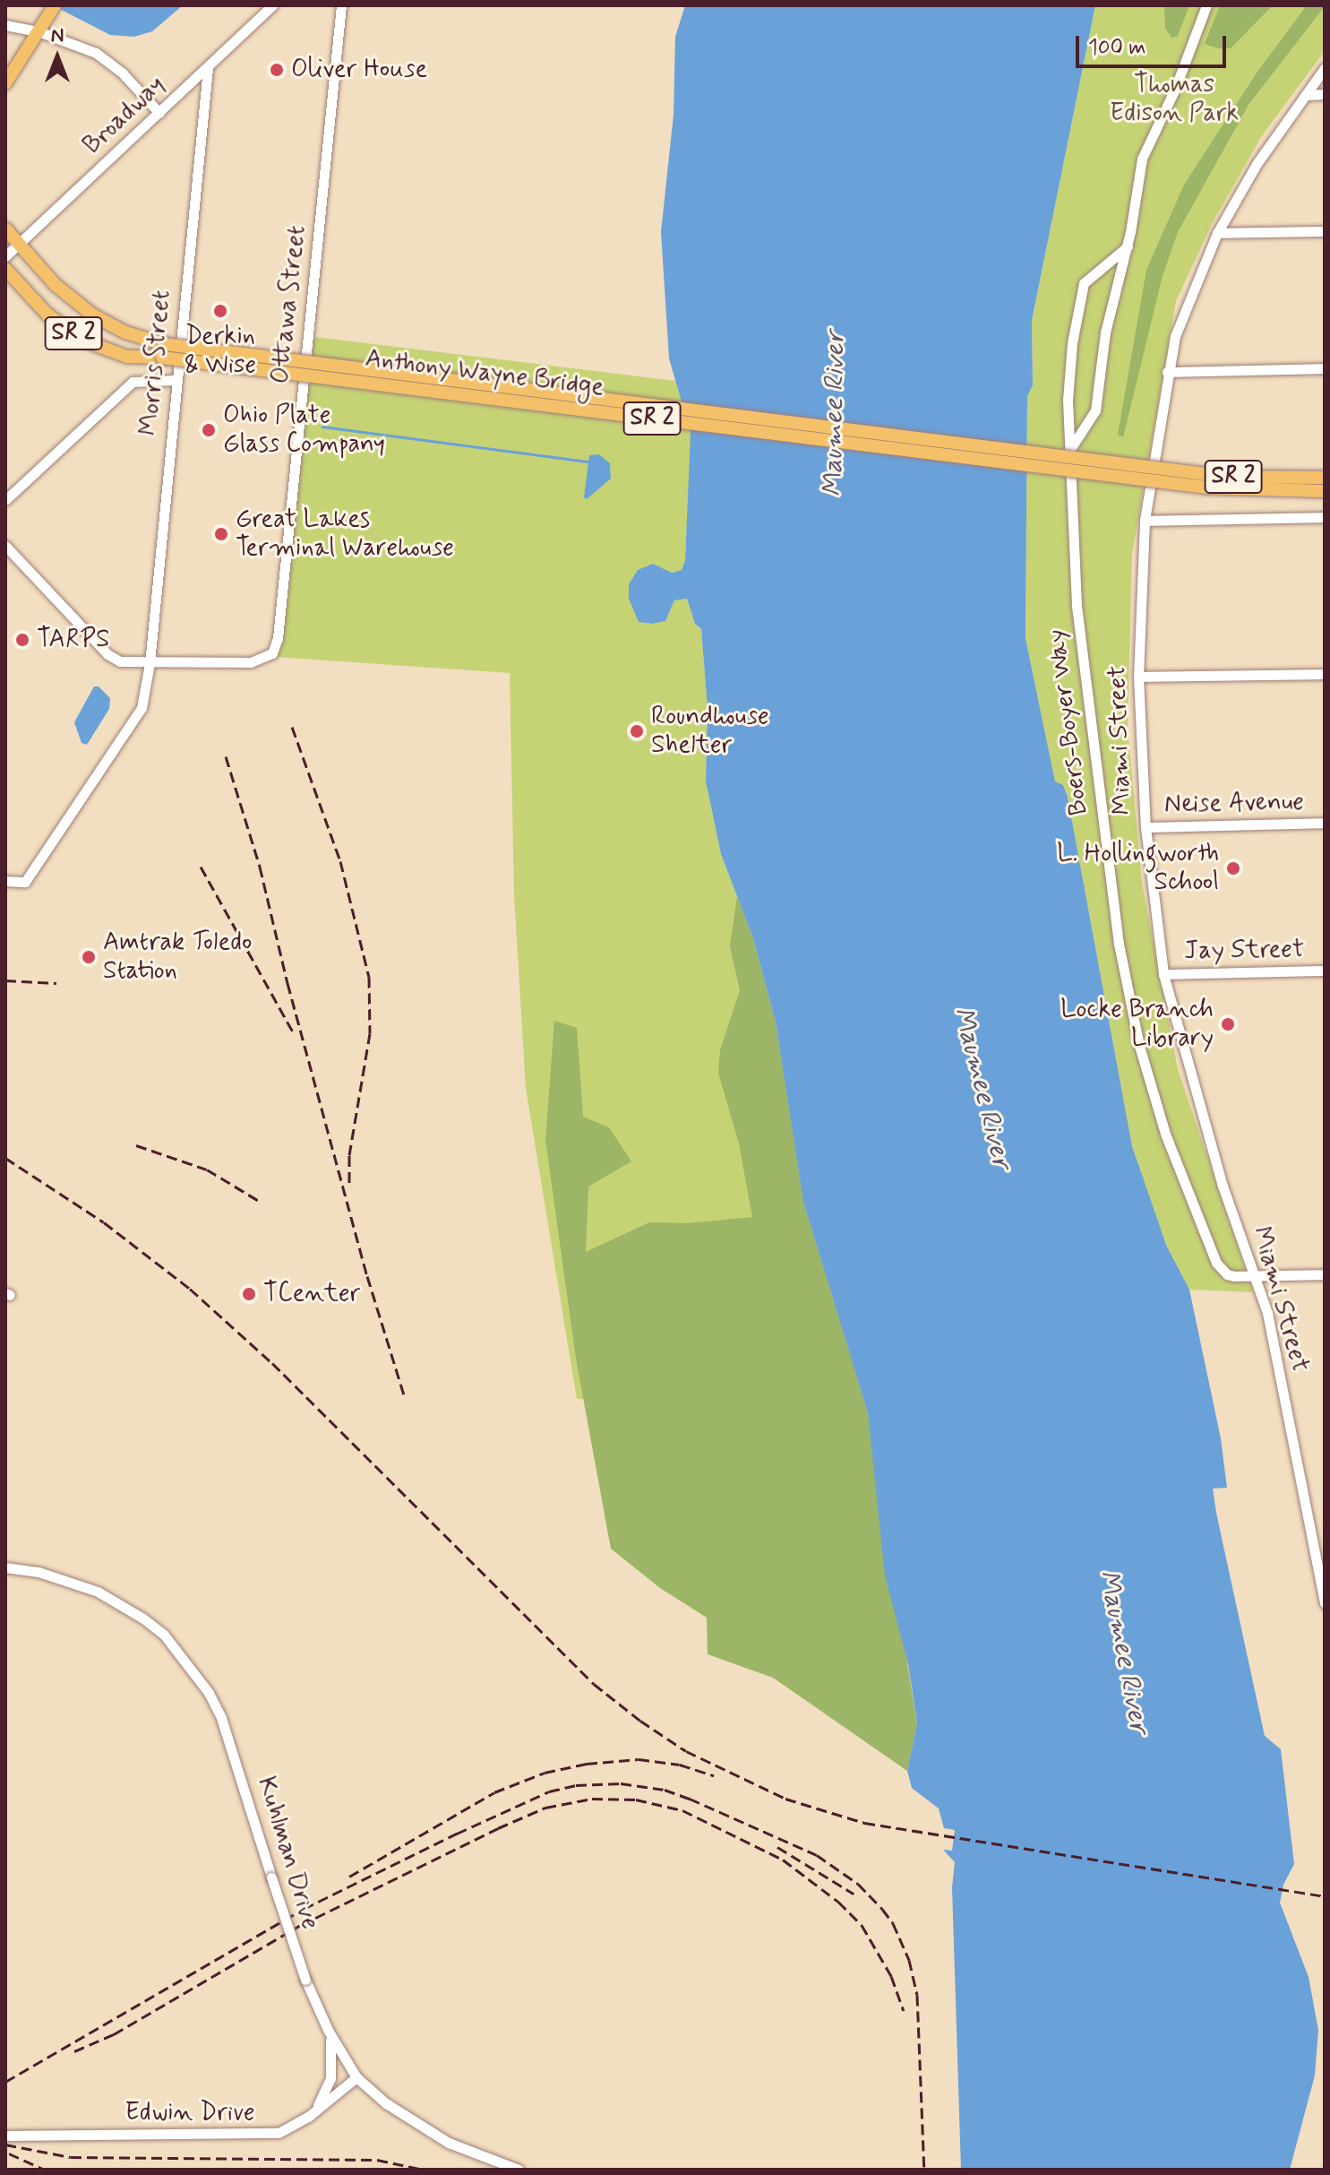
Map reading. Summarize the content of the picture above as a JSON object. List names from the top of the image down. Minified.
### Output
{"streets":{"main road":["SR 2","Anthony Wayne Bridge"],"street":["Broadway","Ottawa Street","Morris Street","Boers-Boyer Way","Miami Street","Neise Avenue","Jay Street","Kuhlman Drive","Edwin Drive"]},"crossings":[["Broadway","SR 2"],["Broadway","Morris Street"],["Ottawa Street","Morris Street"],["SR 2","Anthony Wayne Bridge"],["Boers-Boyer Way","Miami Street"],["Miami Street","Neise Avenue"],["Miami Street","Jay Street"],["Kuhlman Drive","Edwin Drive"]],"water":["Maumee River"],"parks":["Thomas Edison Park"],"places":["Oliver House","Derkin & Wise","Ohio Plate Glass Company","Great Lakes Terminal Warehouse","TARPS","Roundhouse Shelter","L. Hollingworth School","Amtrak Toledo Station","Locke Branch Library","TCenter"],"scale_bar":"100 m","north":"top"}
